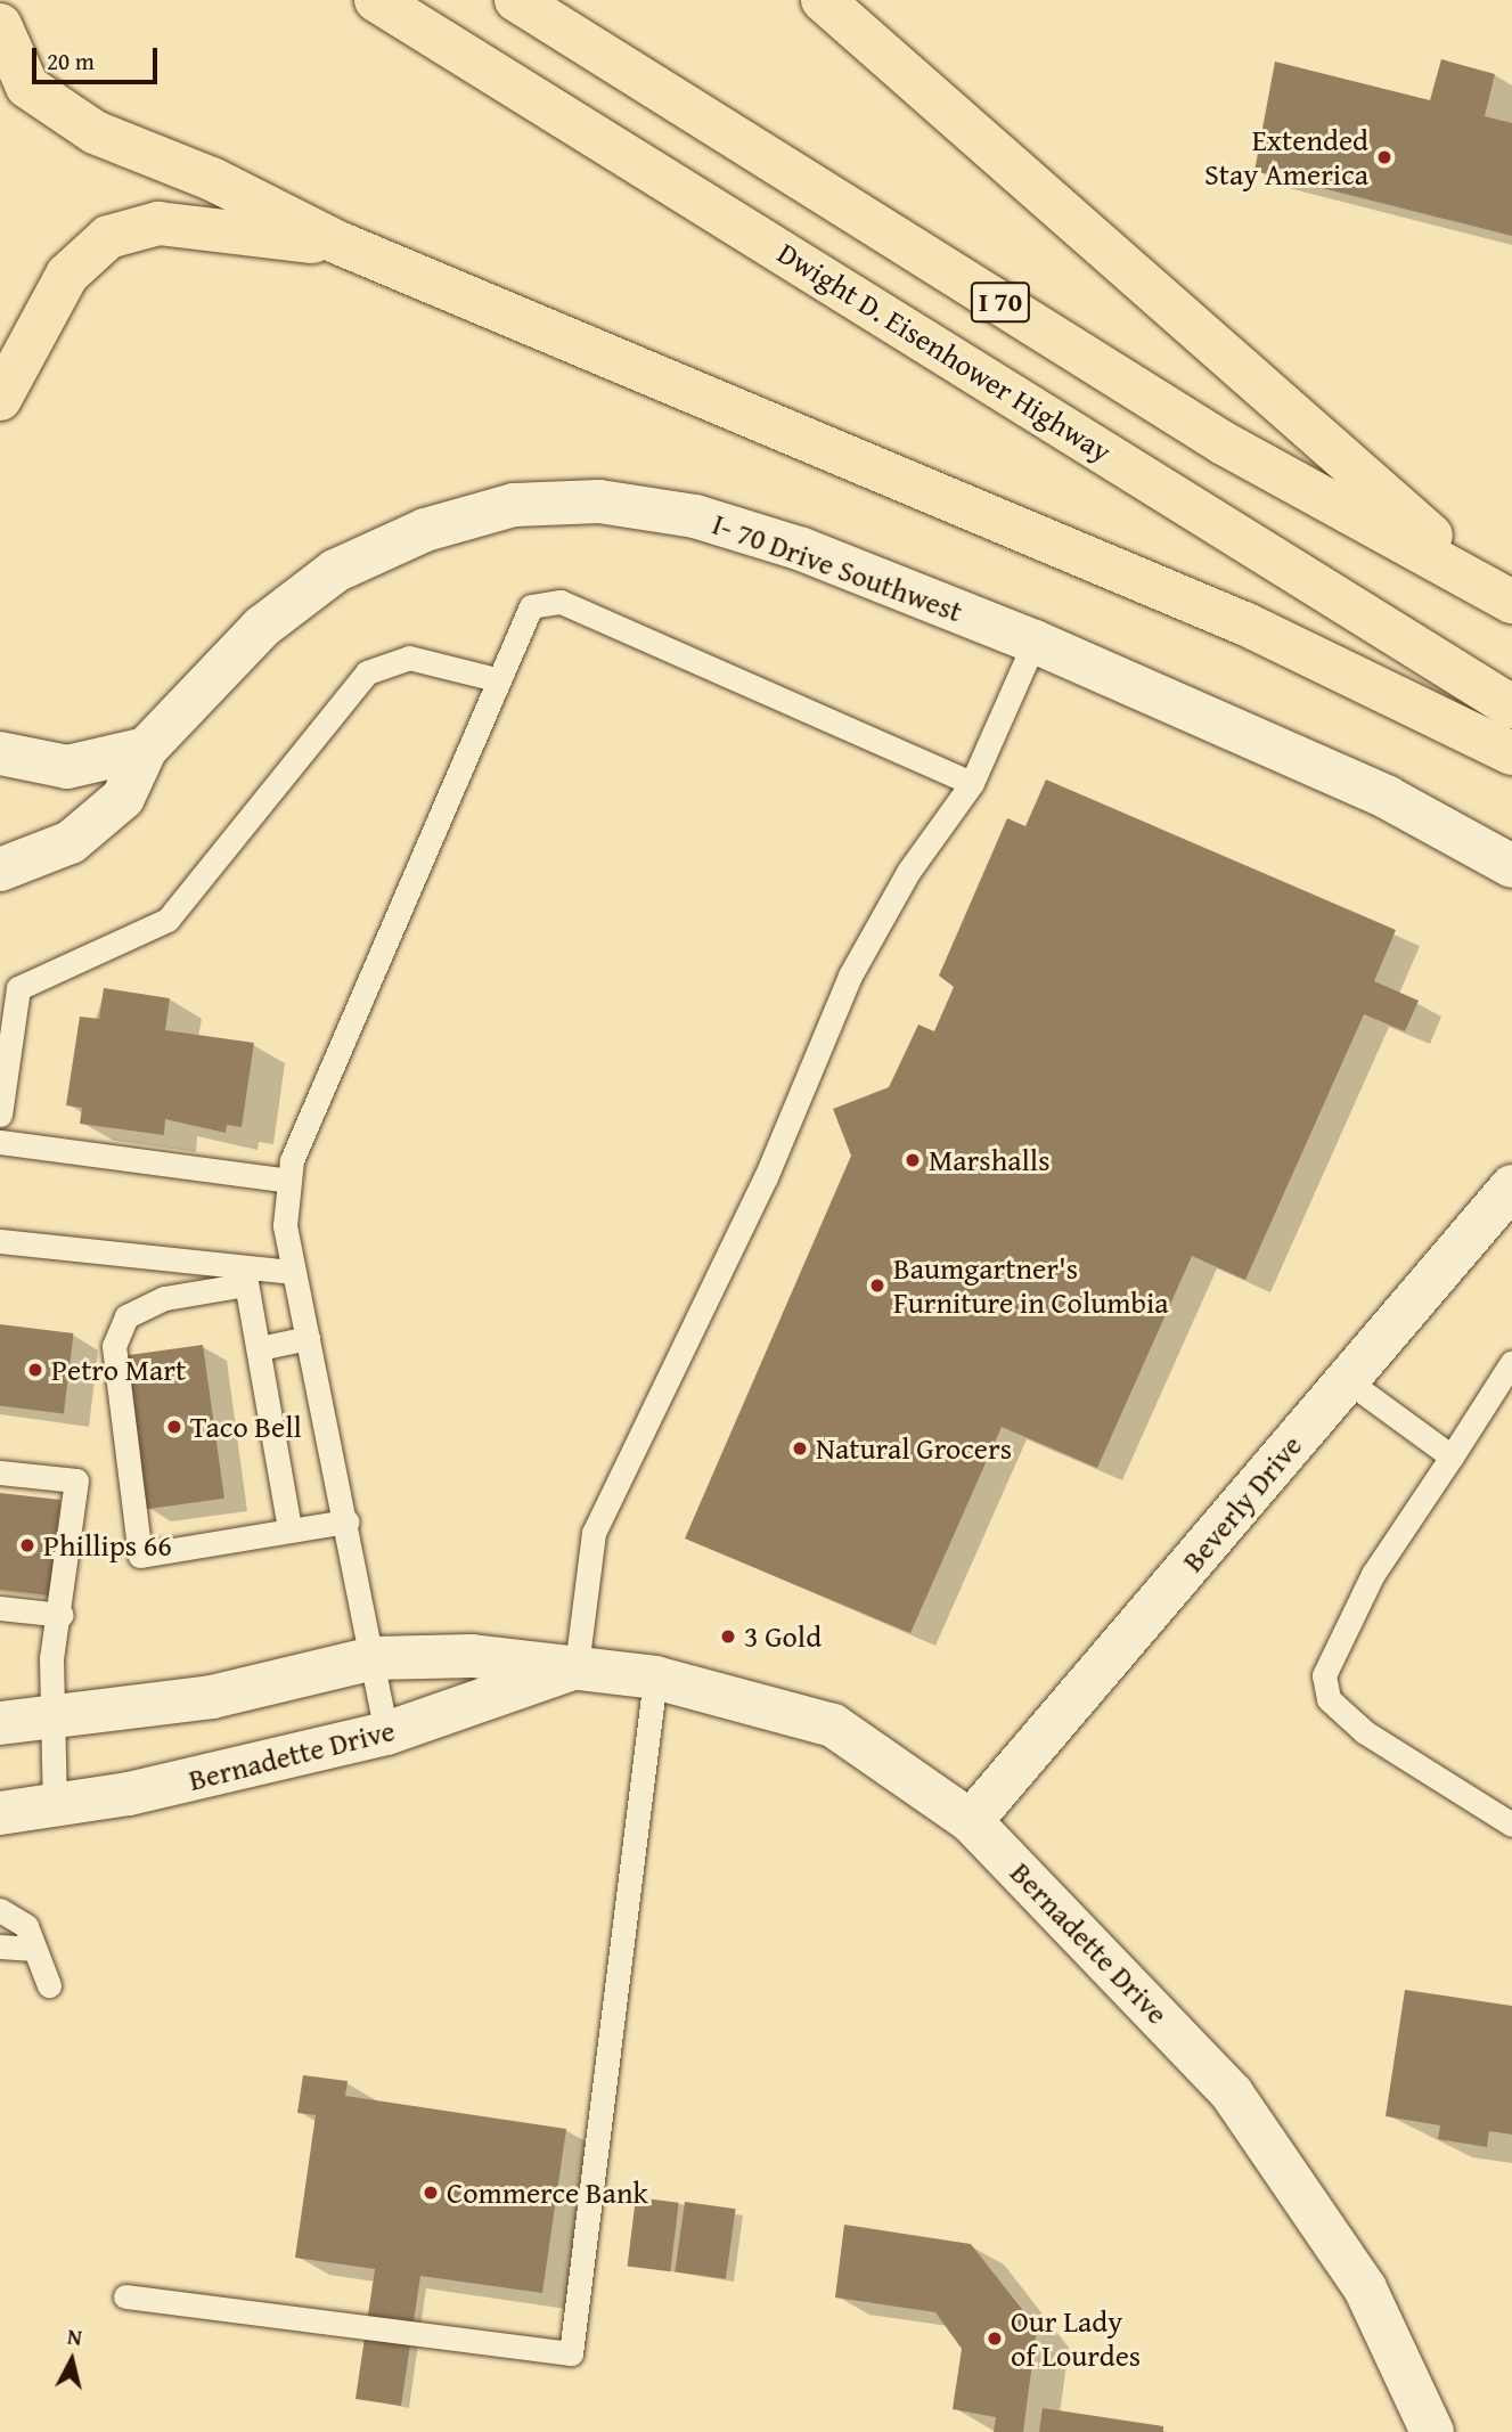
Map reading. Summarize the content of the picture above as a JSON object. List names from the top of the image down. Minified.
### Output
{"streets":{"highway":["I 70","Dwight D. Eisenhower Highway"],"street":["I- 70 Drive Southwest","Beverly Drive","Bernadette Drive"]},"crossings":[["Beverly Drive","Bernadette Drive"]],"places":["Extended Stay America","Marshalls","Baumgartner's Furniture in Columbia","Petro Mart","Taco Bell","Natural Grocers","Phillips 66","3 Gold","Commerce Bank","Our Lady of Lourdes"],"scale_bar":"20 m","north":"top"}
